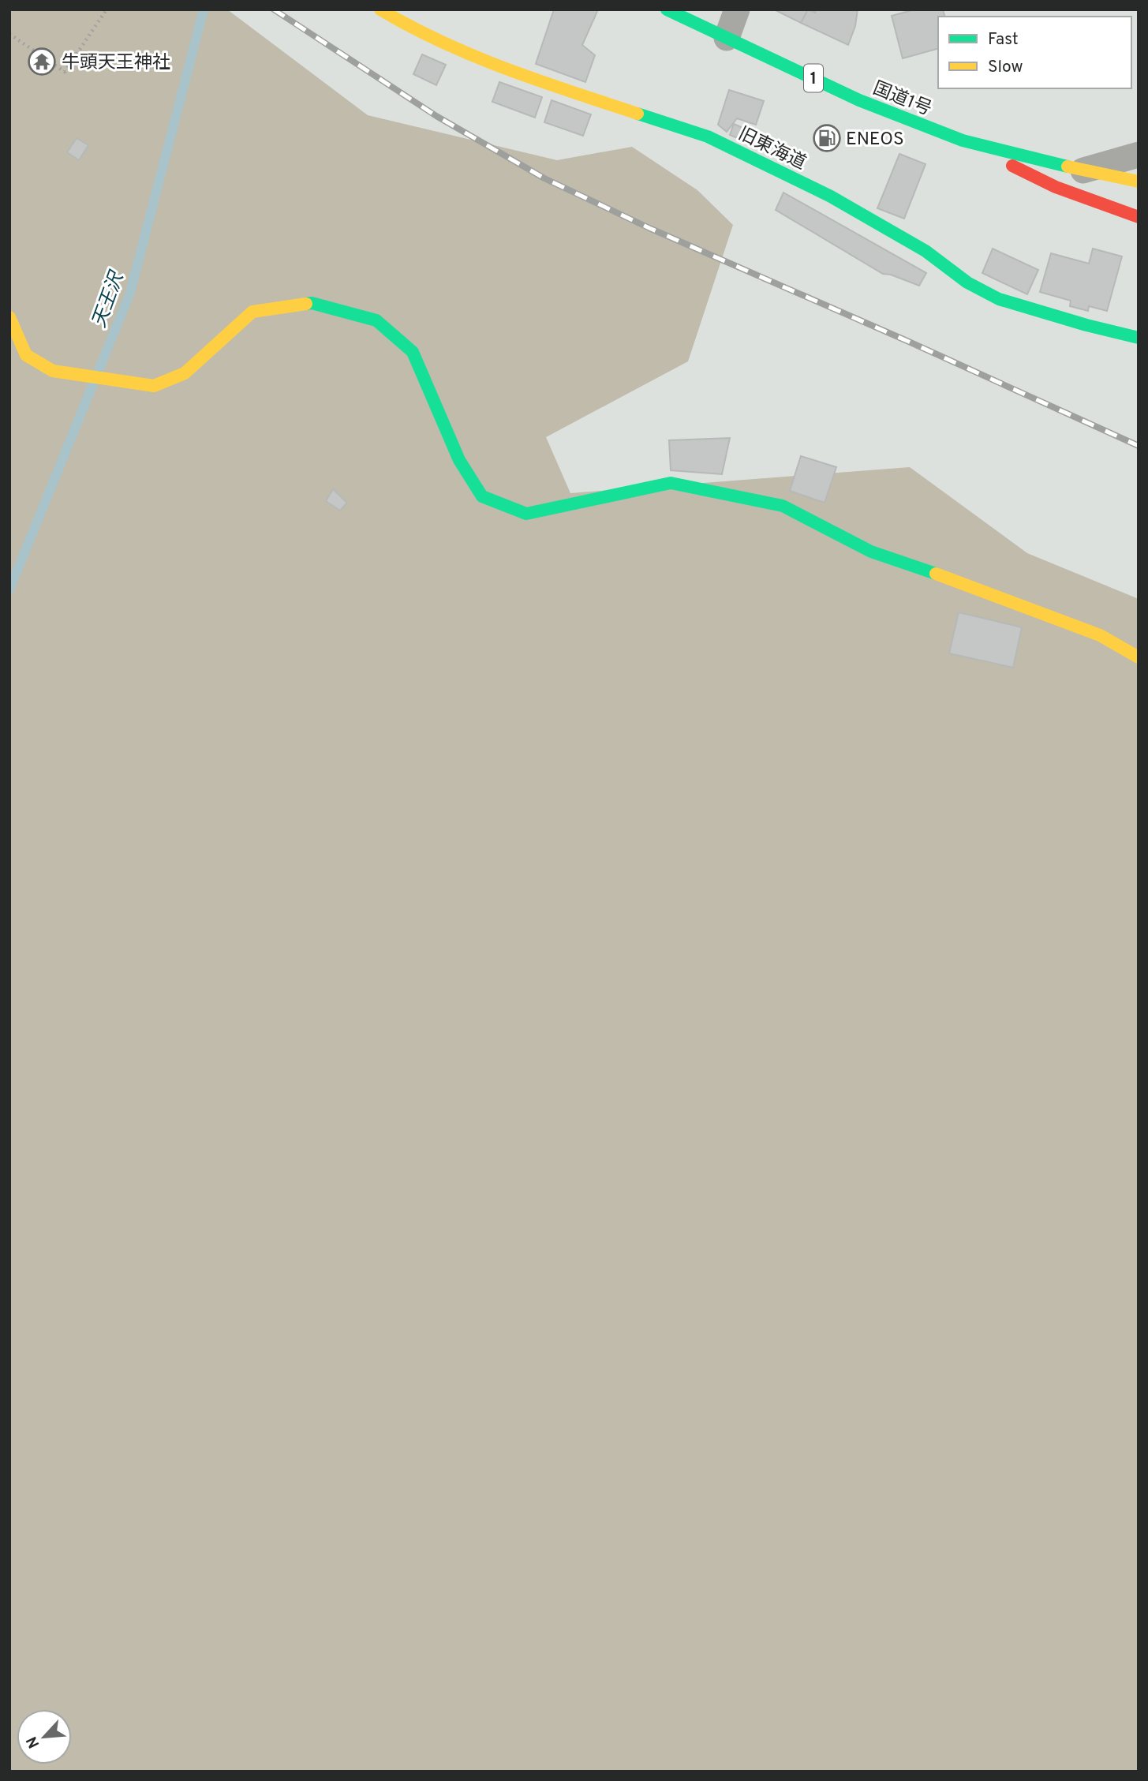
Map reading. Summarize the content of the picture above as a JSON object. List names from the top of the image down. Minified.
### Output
{"streets":{"main road":["1","国道1号","旧東海道"]},"crossings":[["1","国道1号"]],"water":["天王沢"],"places":{"temple":["牛頭天王神社"],"fuel station":["ENEOS"]},"legend":["Fast","Slow"],"north":"bottom left"}
